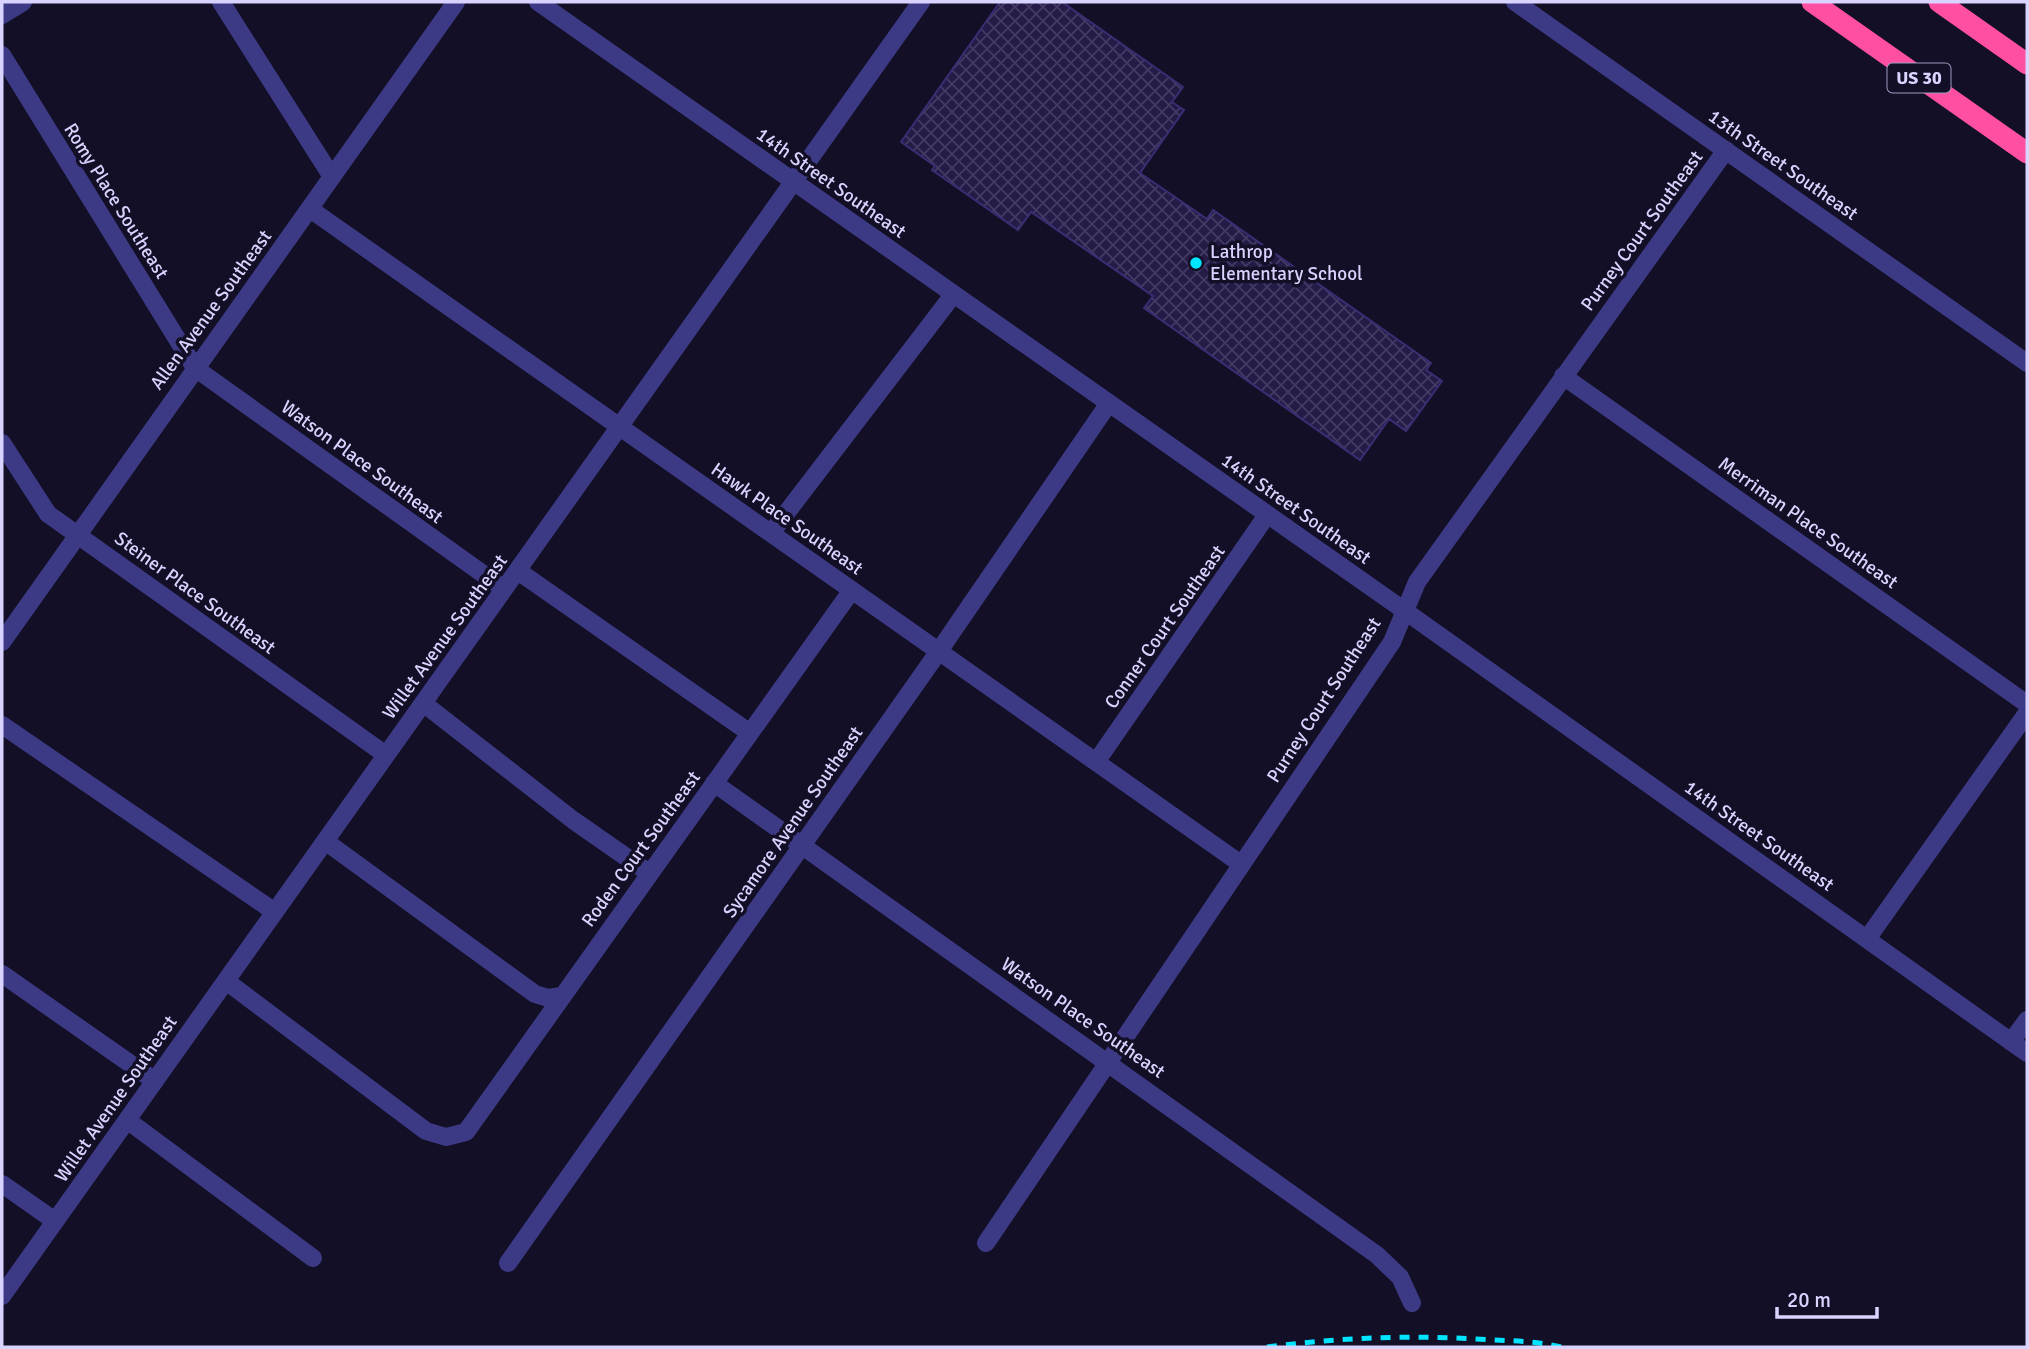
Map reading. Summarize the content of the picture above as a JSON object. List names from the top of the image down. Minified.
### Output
{"streets":{"highway":["US 30"],"street":["13th Street Southeast","14th Street Southeast","Romy Place Southeast","Purney Court Southeast","Allen Avenue Southeast","Watson Place Southeast","Hawk Place Southeast","Merriman Place Southeast","Steiner Place Southeast","Conner Court Southeast","Willet Avenue Southeast","Sycamore Avenue Southeast","Roden Court Southeast"]},"crossings":[["13th Street Southeast","Purney Court Southeast"],["14th Street Southeast","Purney Court Southeast"],["14th Street Southeast","Conner Court Southeast"],["14th Street Southeast","Willet Avenue Southeast"],["14th Street Southeast","Sycamore Avenue Southeast"],["Romy Place Southeast","Allen Avenue Southeast"],["Romy Place Southeast","Watson Place Southeast"],["Purney Court Southeast","Watson Place Southeast"],["Purney Court Southeast","Hawk Place Southeast"],["Purney Court Southeast","Merriman Place Southeast"],["Allen Avenue Southeast","Watson Place Southeast"],["Allen Avenue Southeast","Hawk Place Southeast"],["Allen Avenue Southeast","Steiner Place Southeast"],["Watson Place Southeast","Willet Avenue Southeast"],["Watson Place Southeast","Sycamore Avenue Southeast"],["Watson Place Southeast","Roden Court Southeast"],["Hawk Place Southeast","Conner Court Southeast"],["Hawk Place Southeast","Willet Avenue Southeast"],["Hawk Place Southeast","Sycamore Avenue Southeast"],["Hawk Place Southeast","Roden Court Southeast"],["Steiner Place Southeast","Willet Avenue Southeast"],["Willet Avenue Southeast","Roden Court Southeast"]],"places":["Lathrop Elementary School"],"scale_bar":"20 m"}
